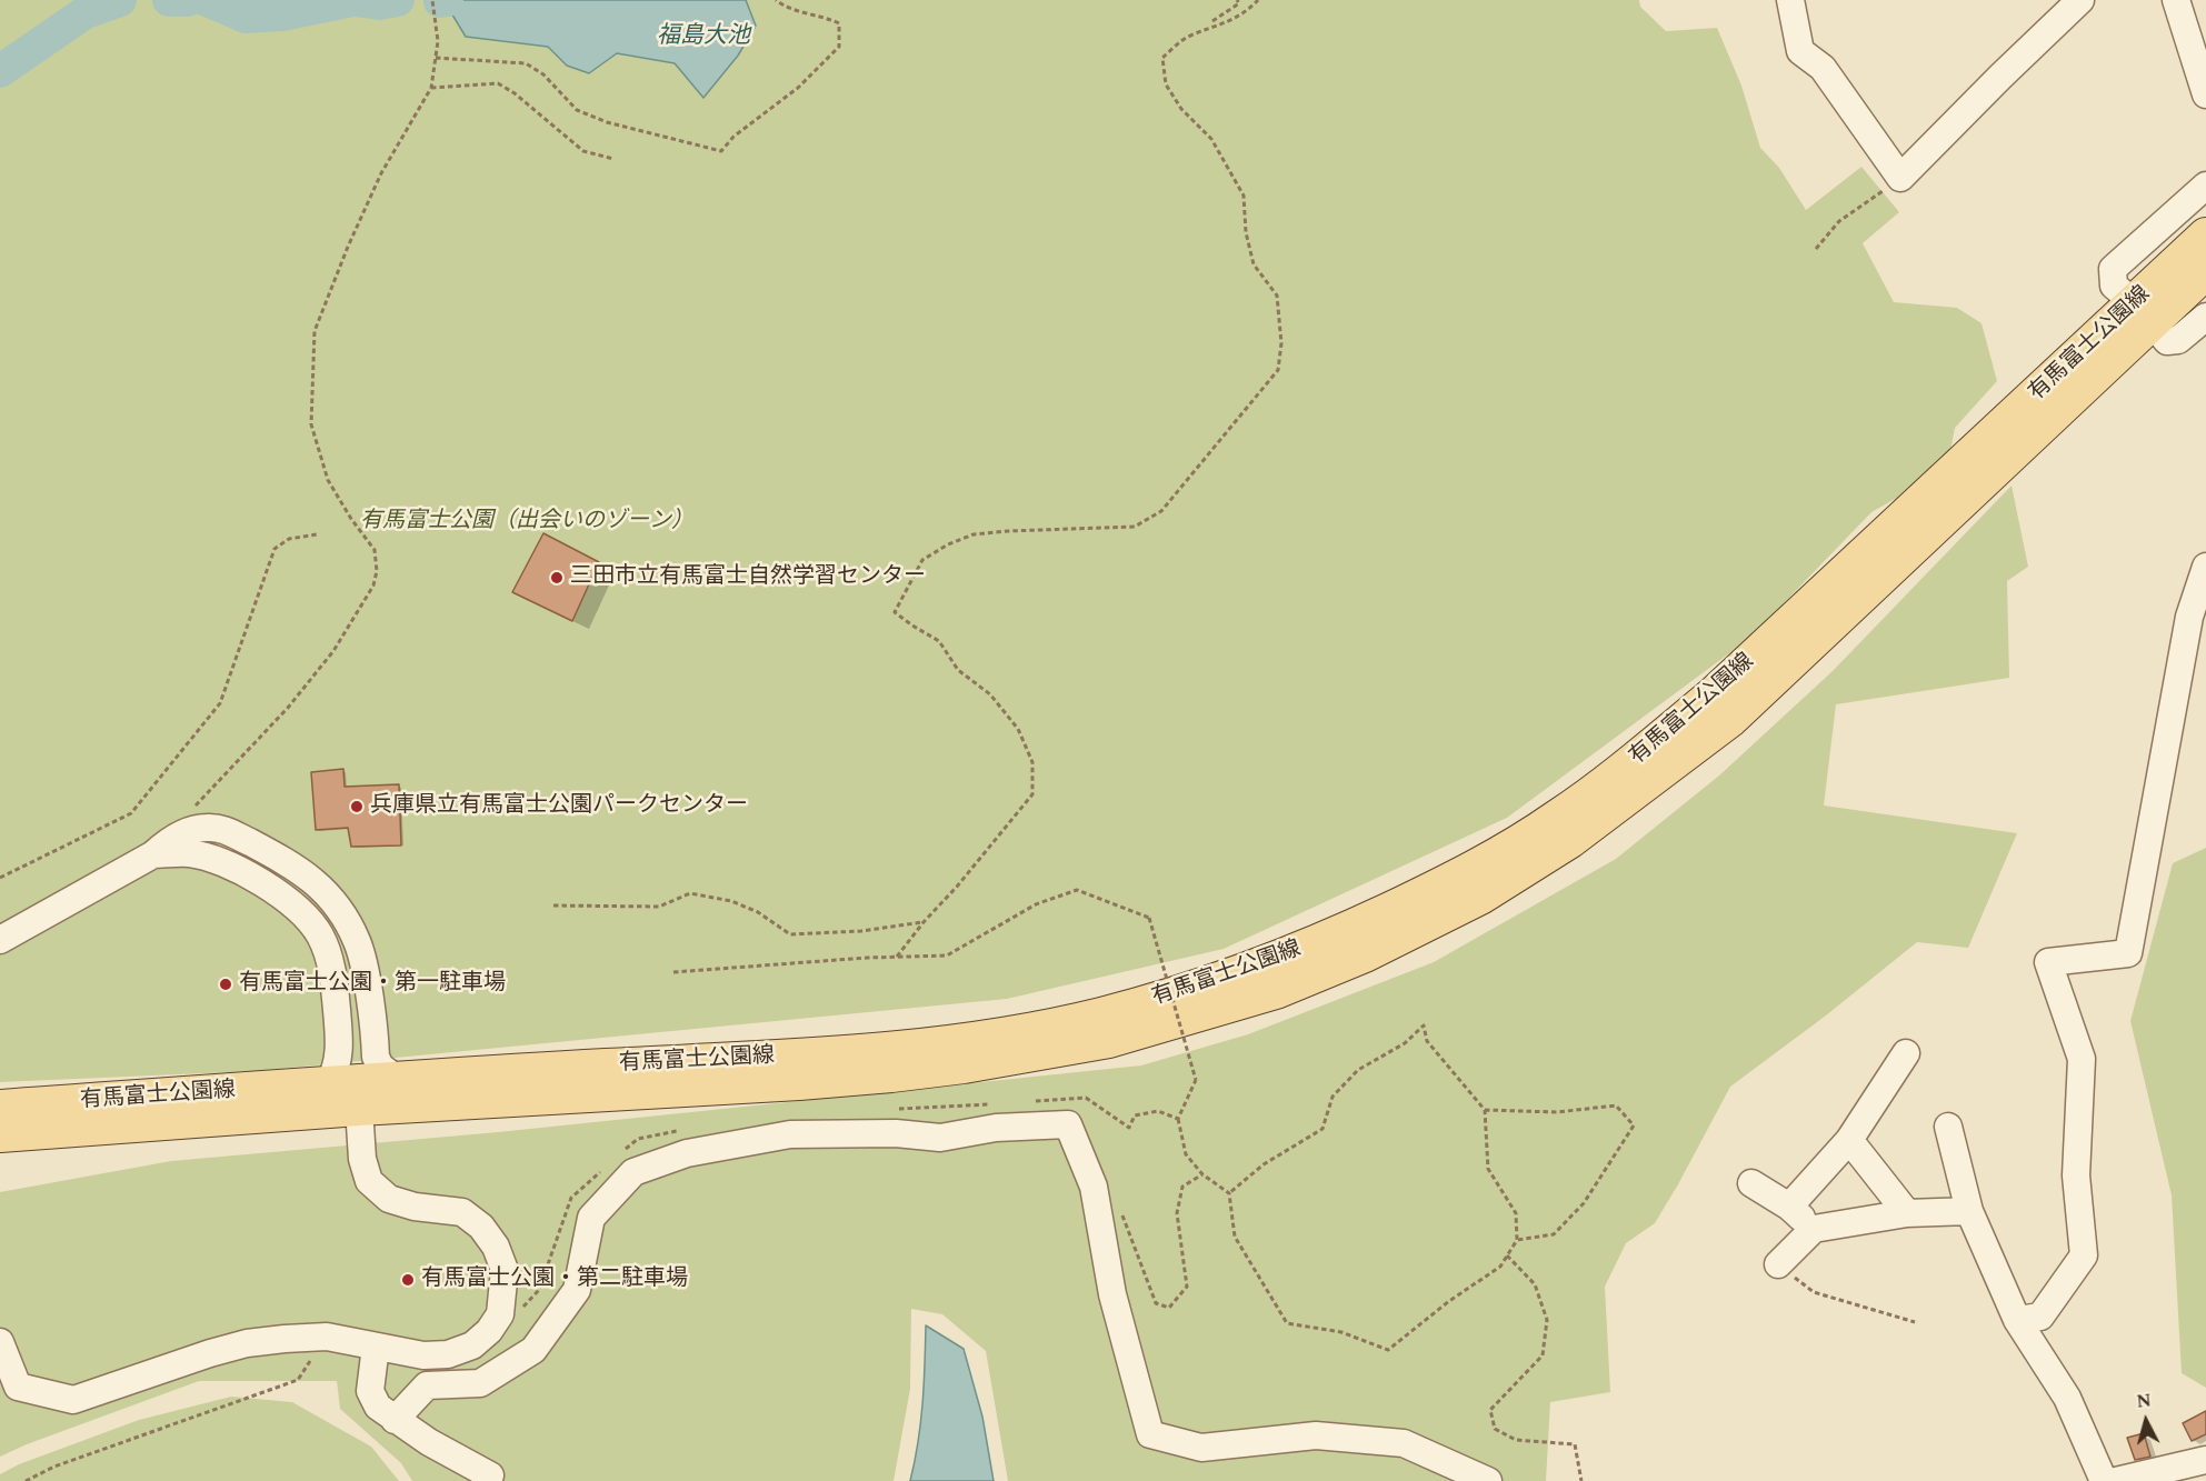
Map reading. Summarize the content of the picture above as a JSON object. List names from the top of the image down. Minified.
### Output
{"streets":{"main road":["有馬富士公園線"]},"water":["福島大池"],"parks":["有馬富士公園（出会いのゾーン）"],"places":["三田市立有馬富士自然学習センター","兵庫県立有馬富士公園パークセンター","有馬富士公園・第一駐車場","有馬富士公園・第二駐車場"],"north":"top"}
